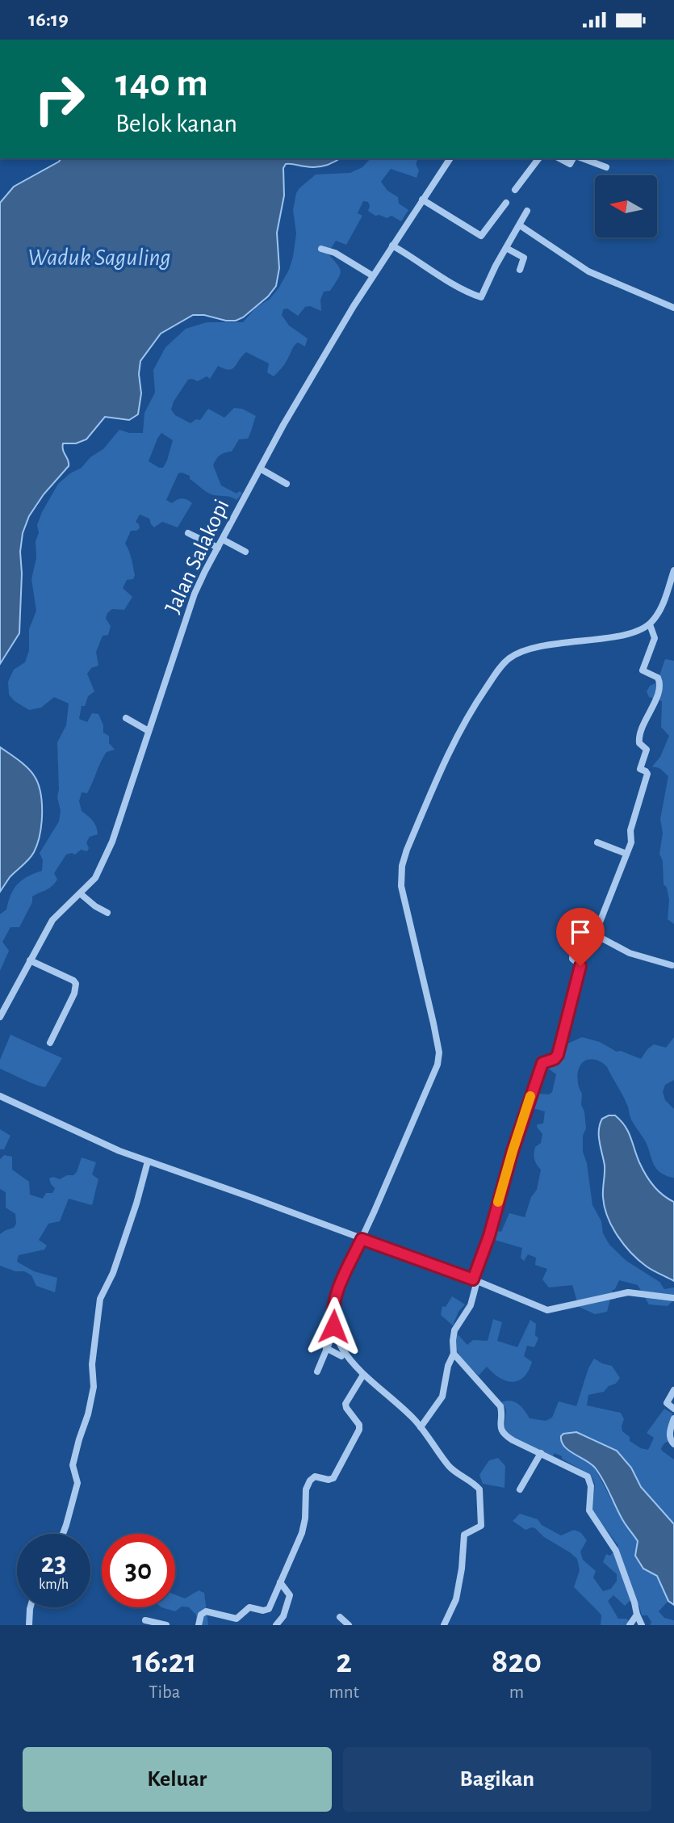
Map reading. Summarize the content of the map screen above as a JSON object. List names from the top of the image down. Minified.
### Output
{"streets":{"street":["Jalan Salakopi"]},"water":["Waduk Saguling"],"north":"left","page":{"status":"16:19","turn":["140 m","Belok kanan"],"speed":"23 km/h","limit":"30","eta":["16:21","Tiba","2","mnt","820","m"],"buttons":["Keluar","Bagikan"]}}
